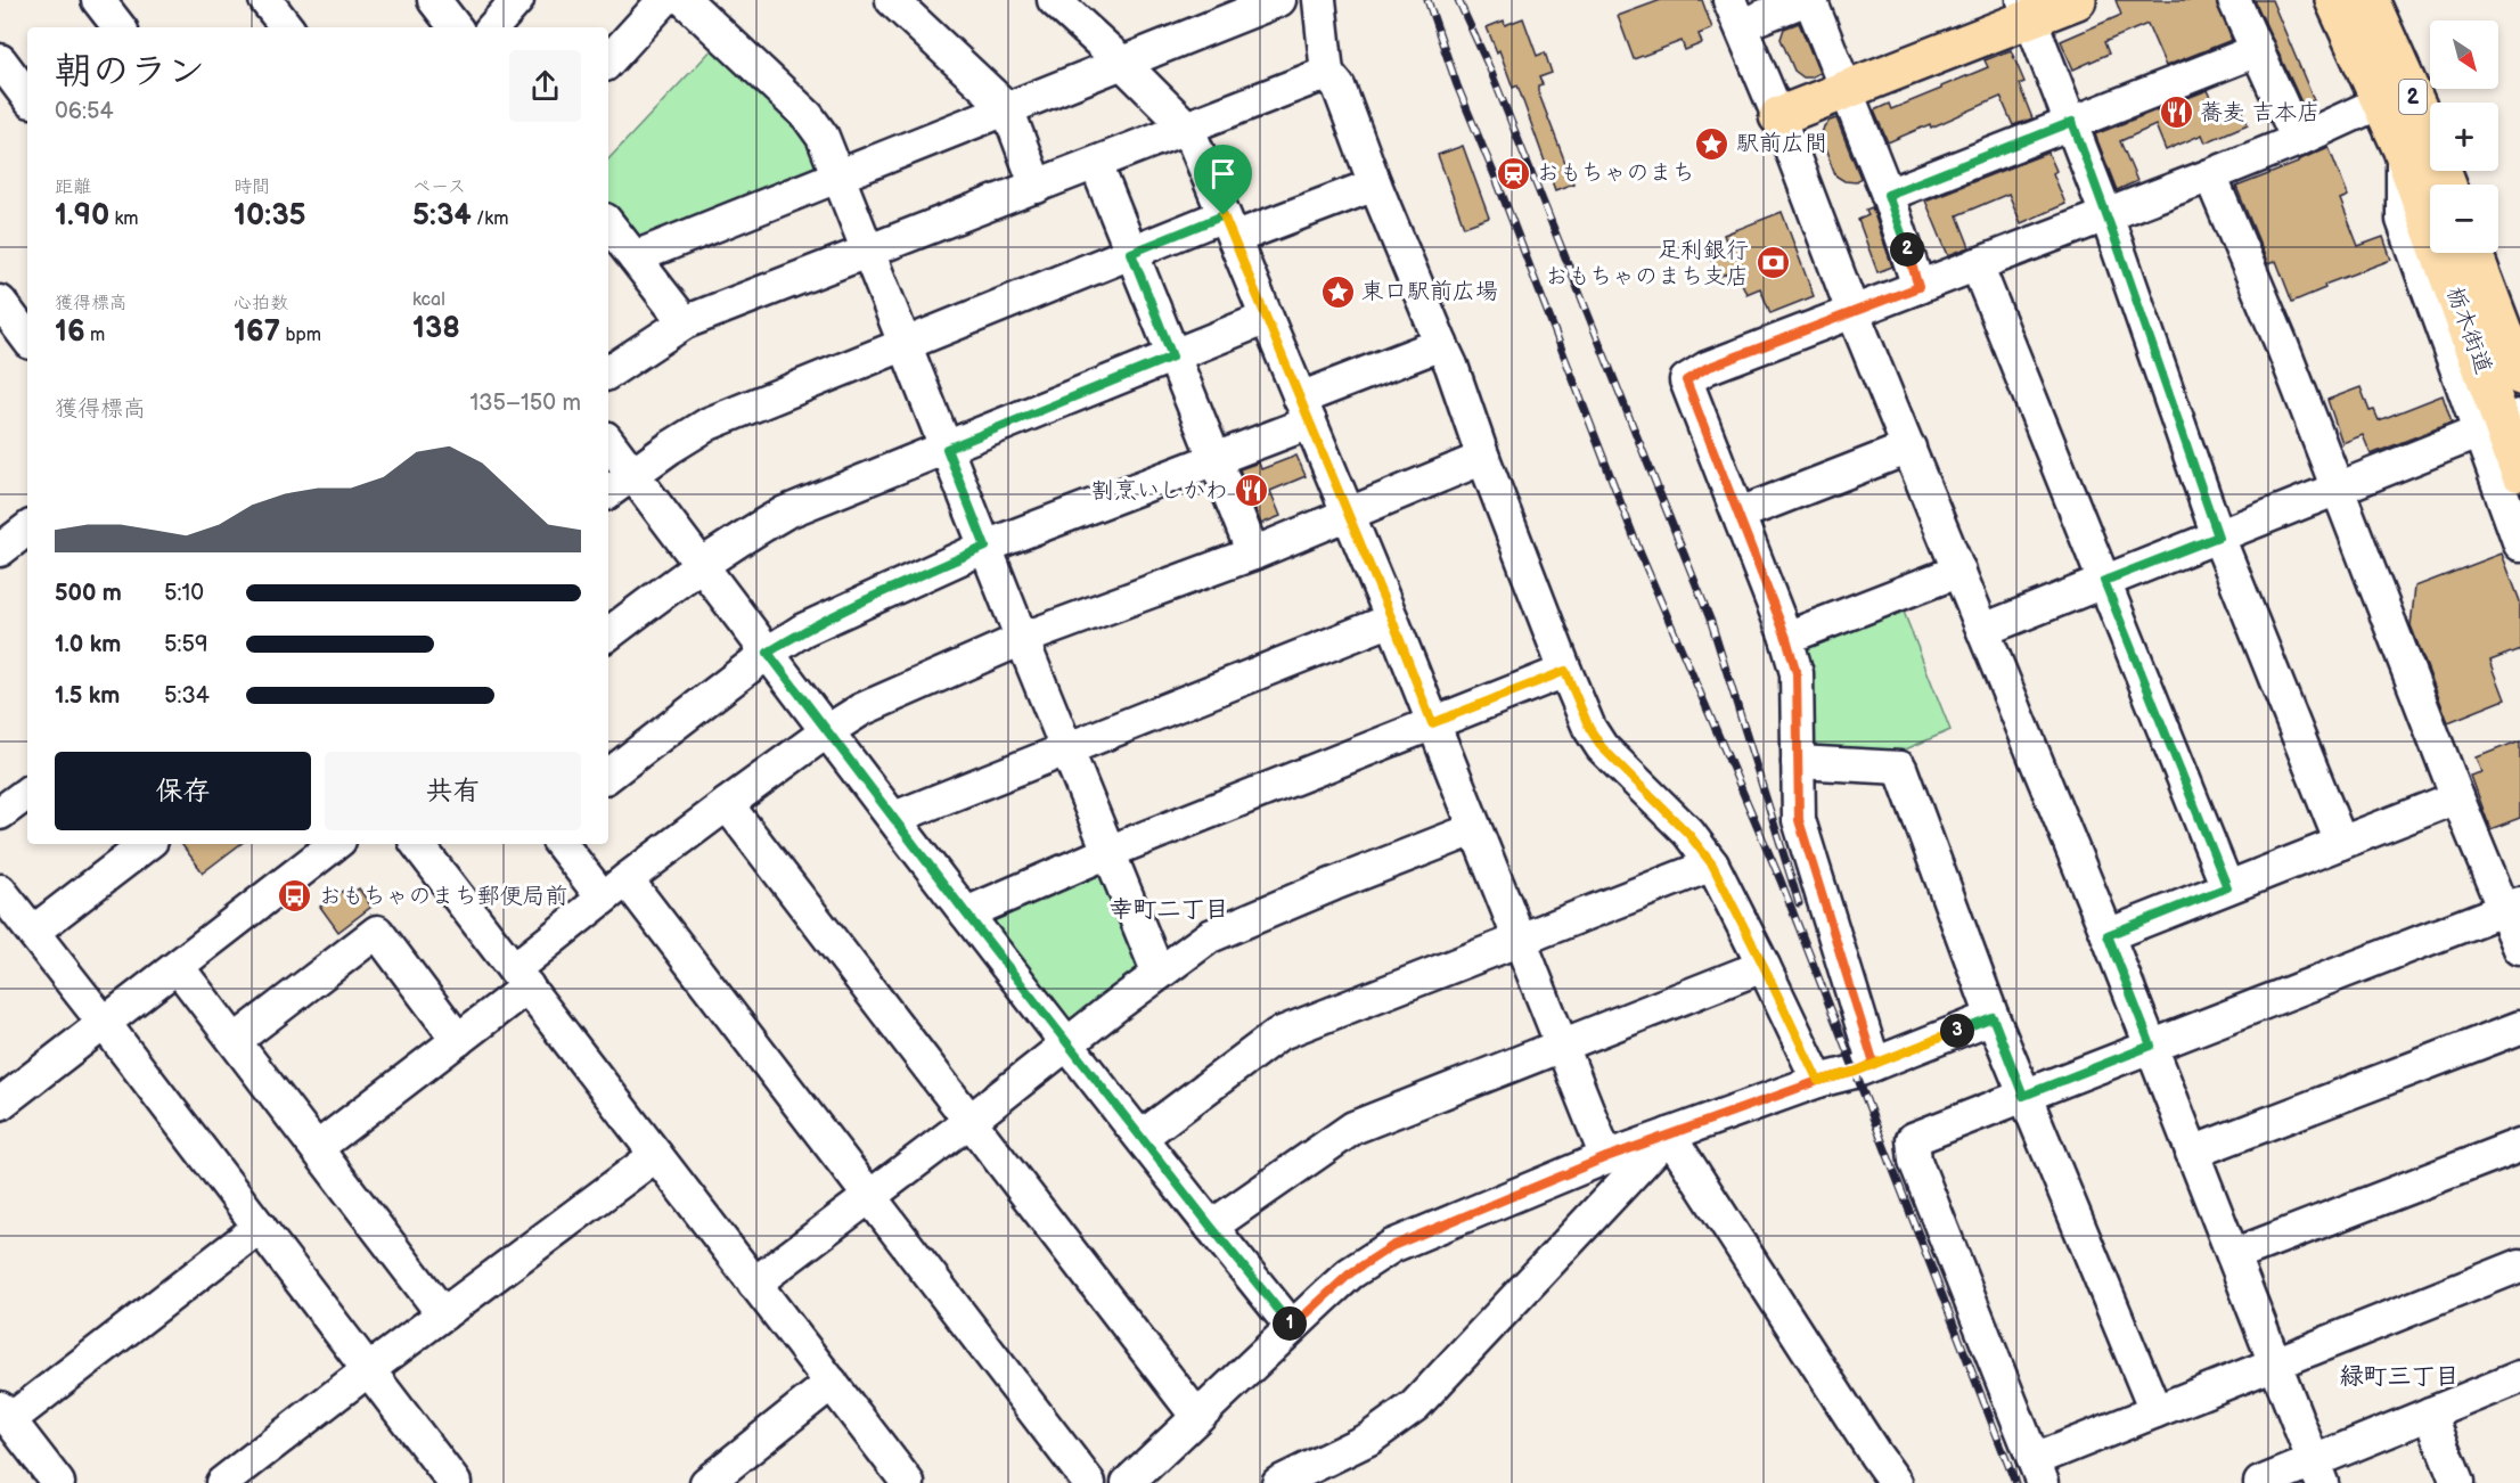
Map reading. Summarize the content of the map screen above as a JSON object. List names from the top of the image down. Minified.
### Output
{"streets":{"main road":["2","栃木街道"]},"districts":["幸町二丁目","緑町三丁目"],"places":{"restaurant":["蕎麦 吉本店","割烹いしかわ"],"place":["駅前広間","東口駅前広場"],"station":["おもちゃのまち"],"bank":["足利銀行 おもちゃのまち支店"],"bus stop":["おもちゃのまち郵便局前"]},"north":"bottom right","page":{"map_buttons":["+","−"],"heading":["朝のラン","06:54"],"stats":[["距離","1.90 km"],["時間","10:35"],["ペース","5:34 /km"],["獲得標高","16 m"],["心拍数","167 bpm"],["kcal","138"]],"pins":["2","3","1"],"chart":["獲得標高","135–150 m"],"list":[{"name":"500 m","note":"5:10"},{"name":"1.0 km","note":"5:59"},{"name":"1.5 km","note":"5:34"}],"buttons":["保存","共有"]}}
